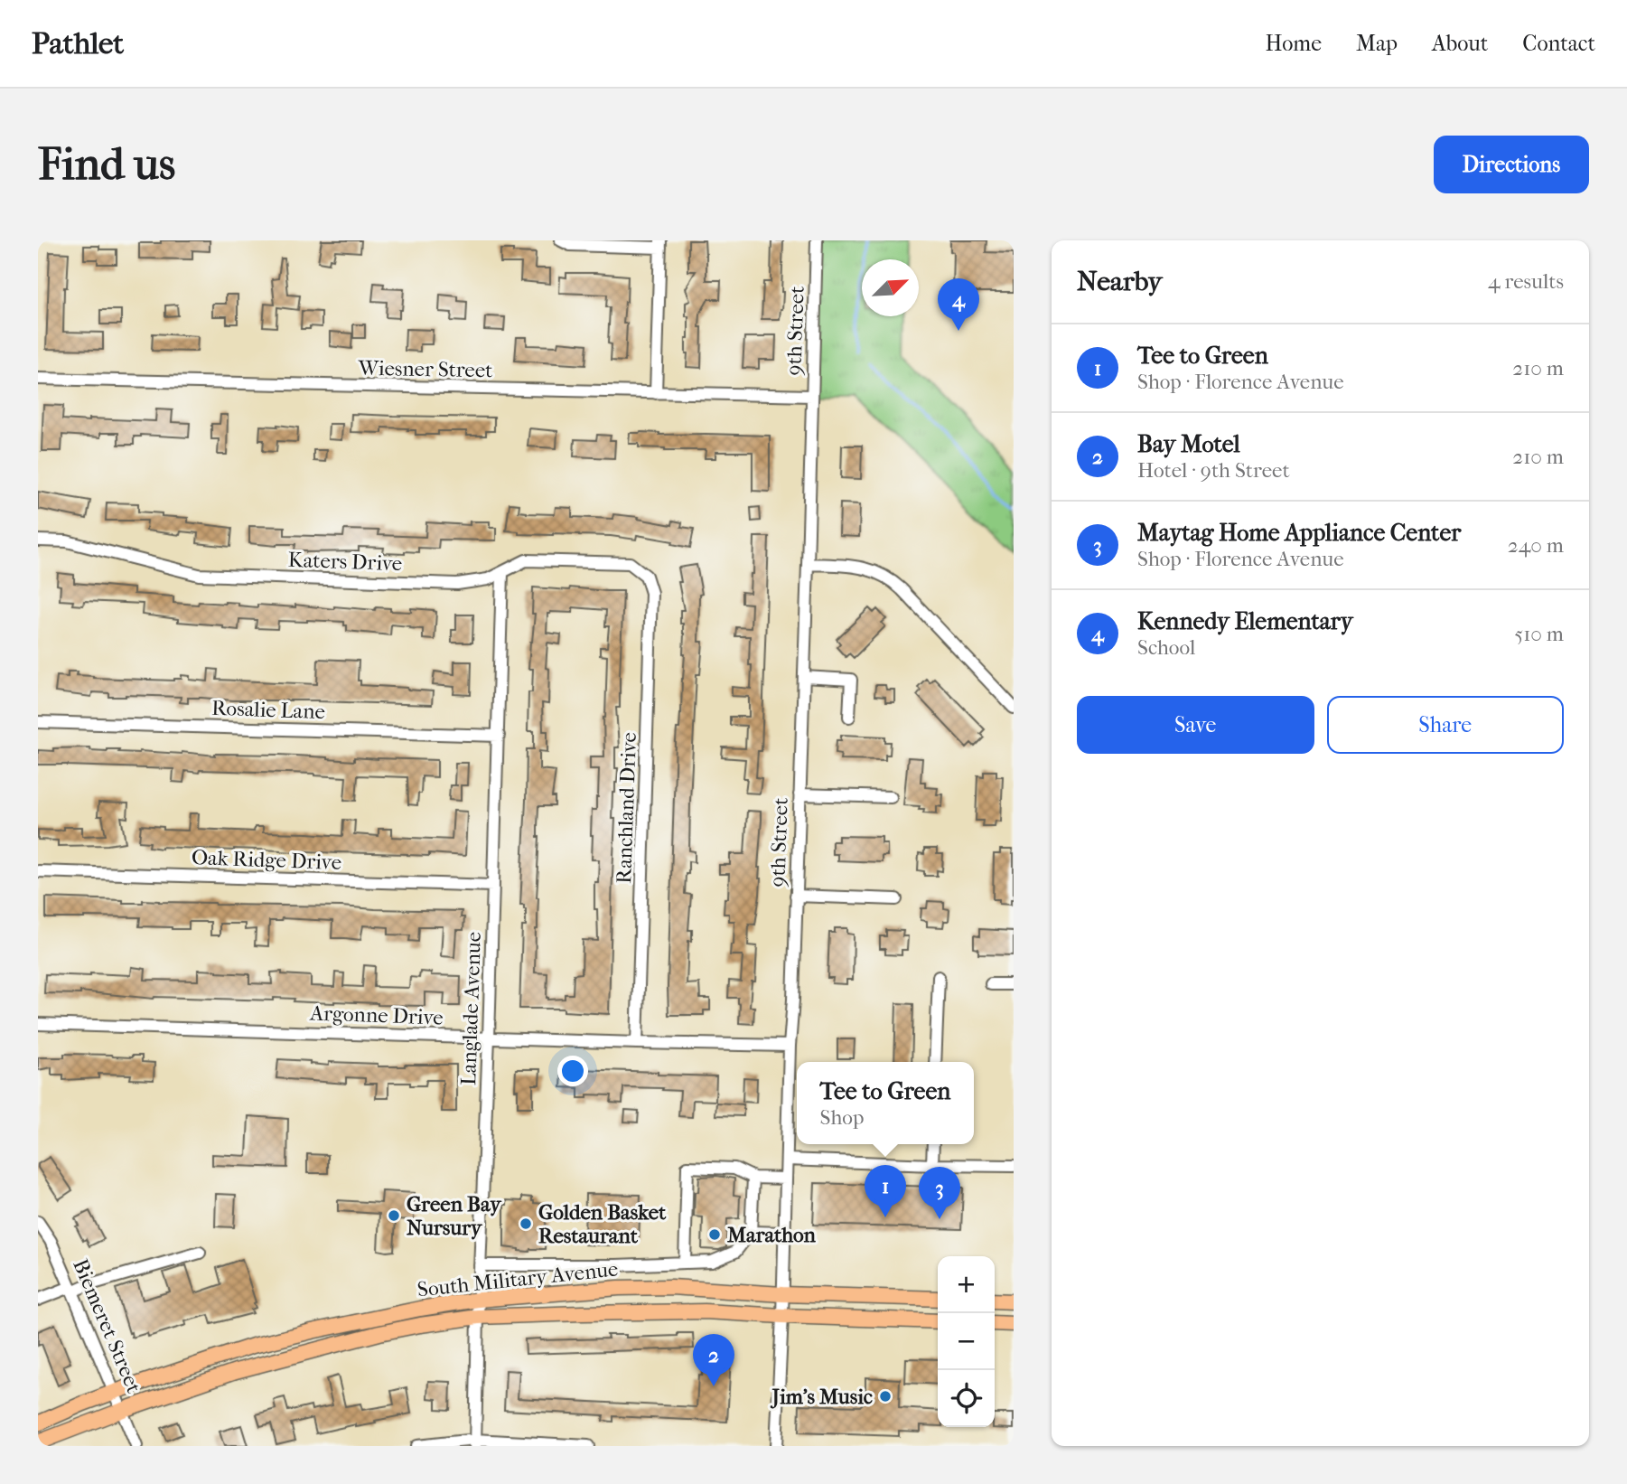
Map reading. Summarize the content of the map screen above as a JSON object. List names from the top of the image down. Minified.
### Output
{"streets":{"main road":["South Military Avenue"],"street":["9th Street","Wiesner Street","Katers Drive","Rosalie Lane","Ranchland Drive","Oak Ridge Drive","Langlade Avenue","Argonne Drive","Biemeret Street"]},"crossings":[["9th Street","Wiesner Street"],["9th Street","Argonne Drive"],["9th Street","South Military Avenue"],["Katers Drive","Ranchland Drive"],["Katers Drive","Langlade Avenue"],["Rosalie Lane","Langlade Avenue"],["Ranchland Drive","Argonne Drive"],["Oak Ridge Drive","Langlade Avenue"],["Langlade Avenue","Argonne Drive"],["Langlade Avenue","South Military Avenue"],["South Military Avenue","Biemeret Street"]],"places":["Green Bay Nursury","Golden Basket Restaurant","Marathon","Jim's Music"],"north":"top right","page":{"header":"Pathlet","nav":["Home","Map","About","Contact"],"buttons":["Directions",["Save","Share"]],"title":"Find us","heading":["Nearby","4 results"],"pins":["4","1","3","2"],"list":[{"mark":"1","name":"Tee to Green","note":"Shop · Florence Avenue","value":"210 m"},{"mark":"2","name":"Bay Motel","note":"Hotel · 9th Street","value":"210 m"},{"mark":"3","name":"Maytag Home Appliance Center","note":"Shop · Florence Avenue","value":"240 m"},{"mark":"4","name":"Kennedy Elementary","note":"School","value":"510 m"}],"popup":["Tee to Green","Shop"],"map_buttons":["+","−"]}}
